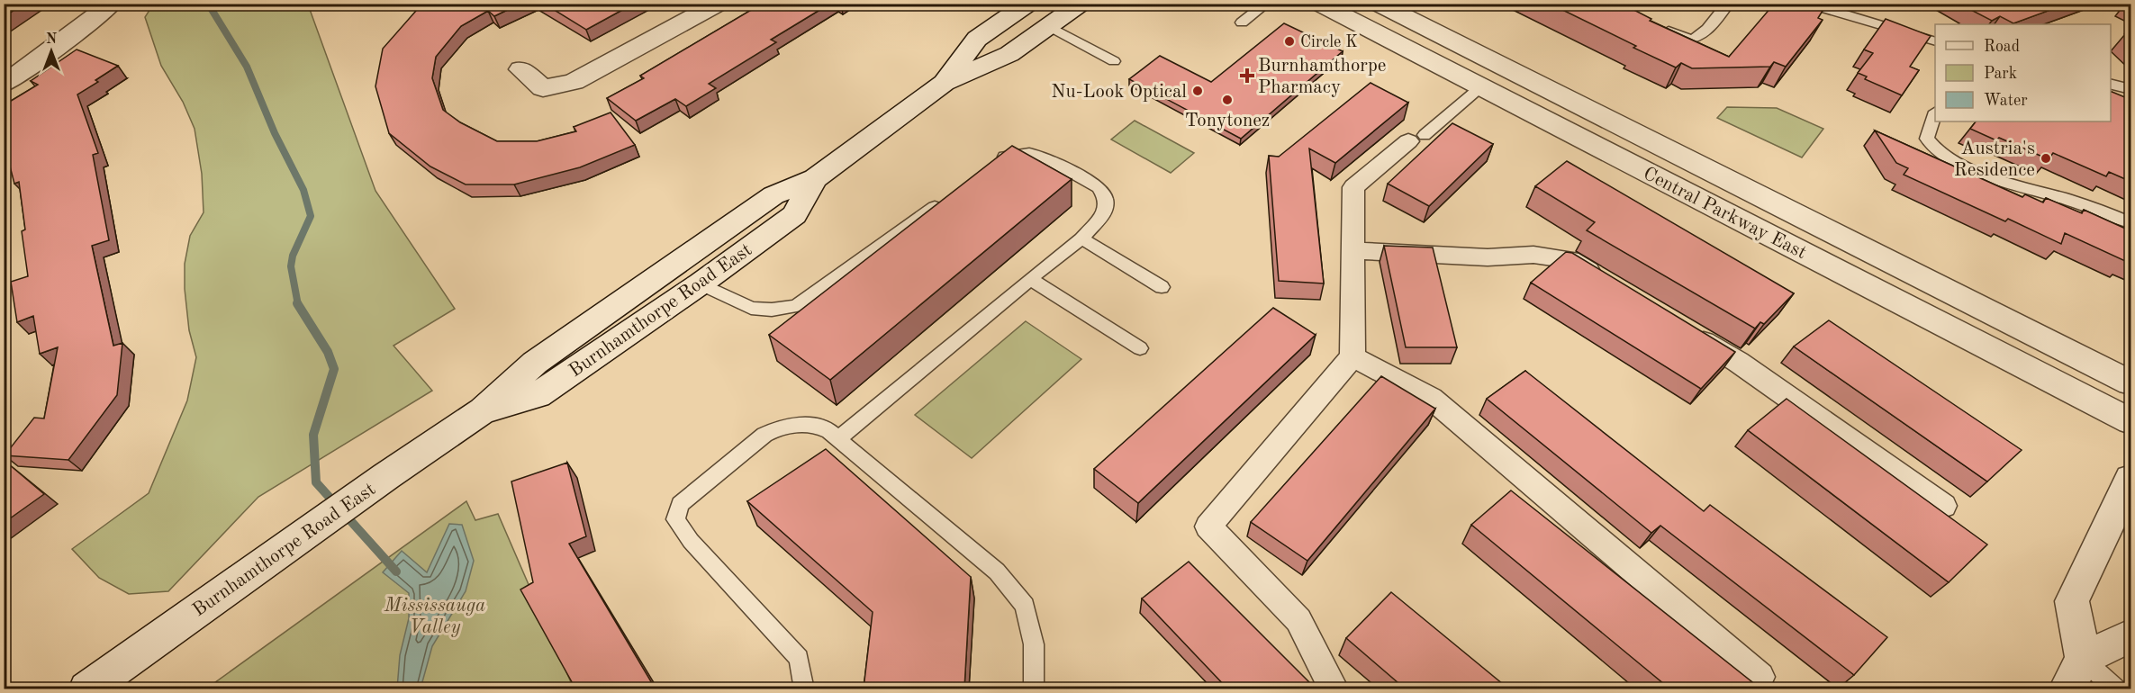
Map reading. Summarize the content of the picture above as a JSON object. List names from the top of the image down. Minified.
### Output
{"streets":{"street":["Central Parkway East","Burnhamthorpe Road East"]},"parks":["Mississauga Valley"],"places":{"other":["Circle K","Nu-Look Optical","Tonytonez","Austria's Residence"],"health":["Burnhamthorpe Pharmacy"]},"legend":["Road","Park","Water"],"north":"top"}
